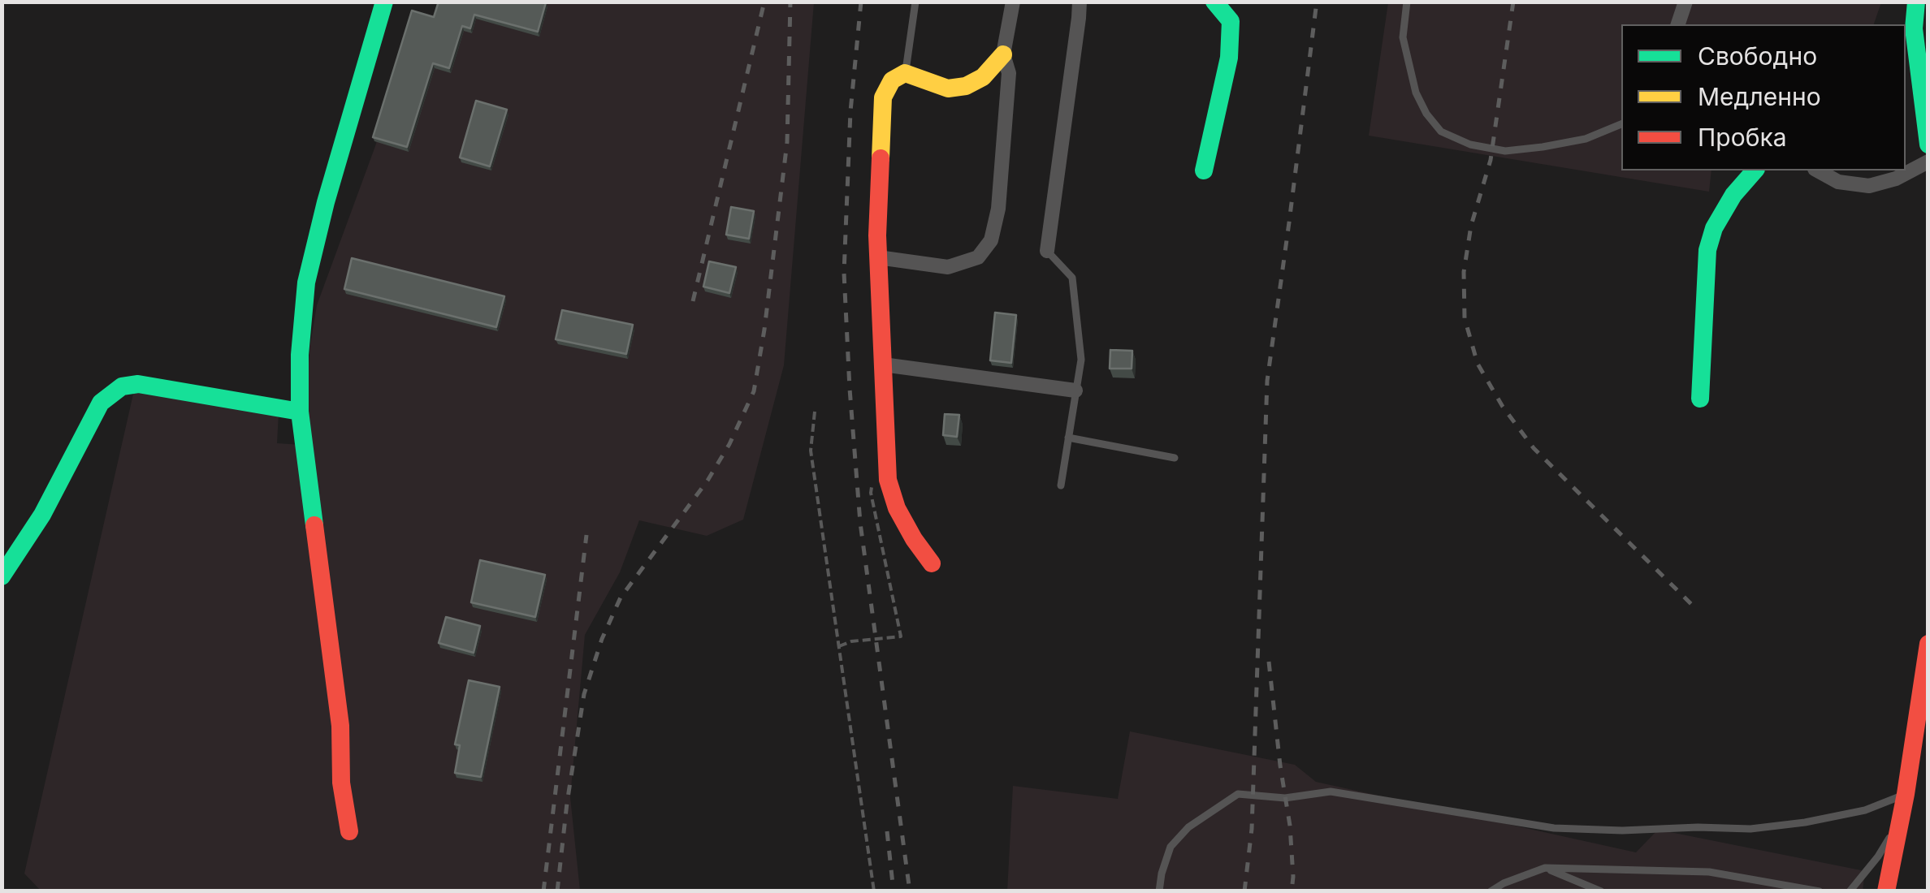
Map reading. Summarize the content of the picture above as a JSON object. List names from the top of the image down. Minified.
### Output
{"legend":["Свободно","Медленно","Пробка"]}
